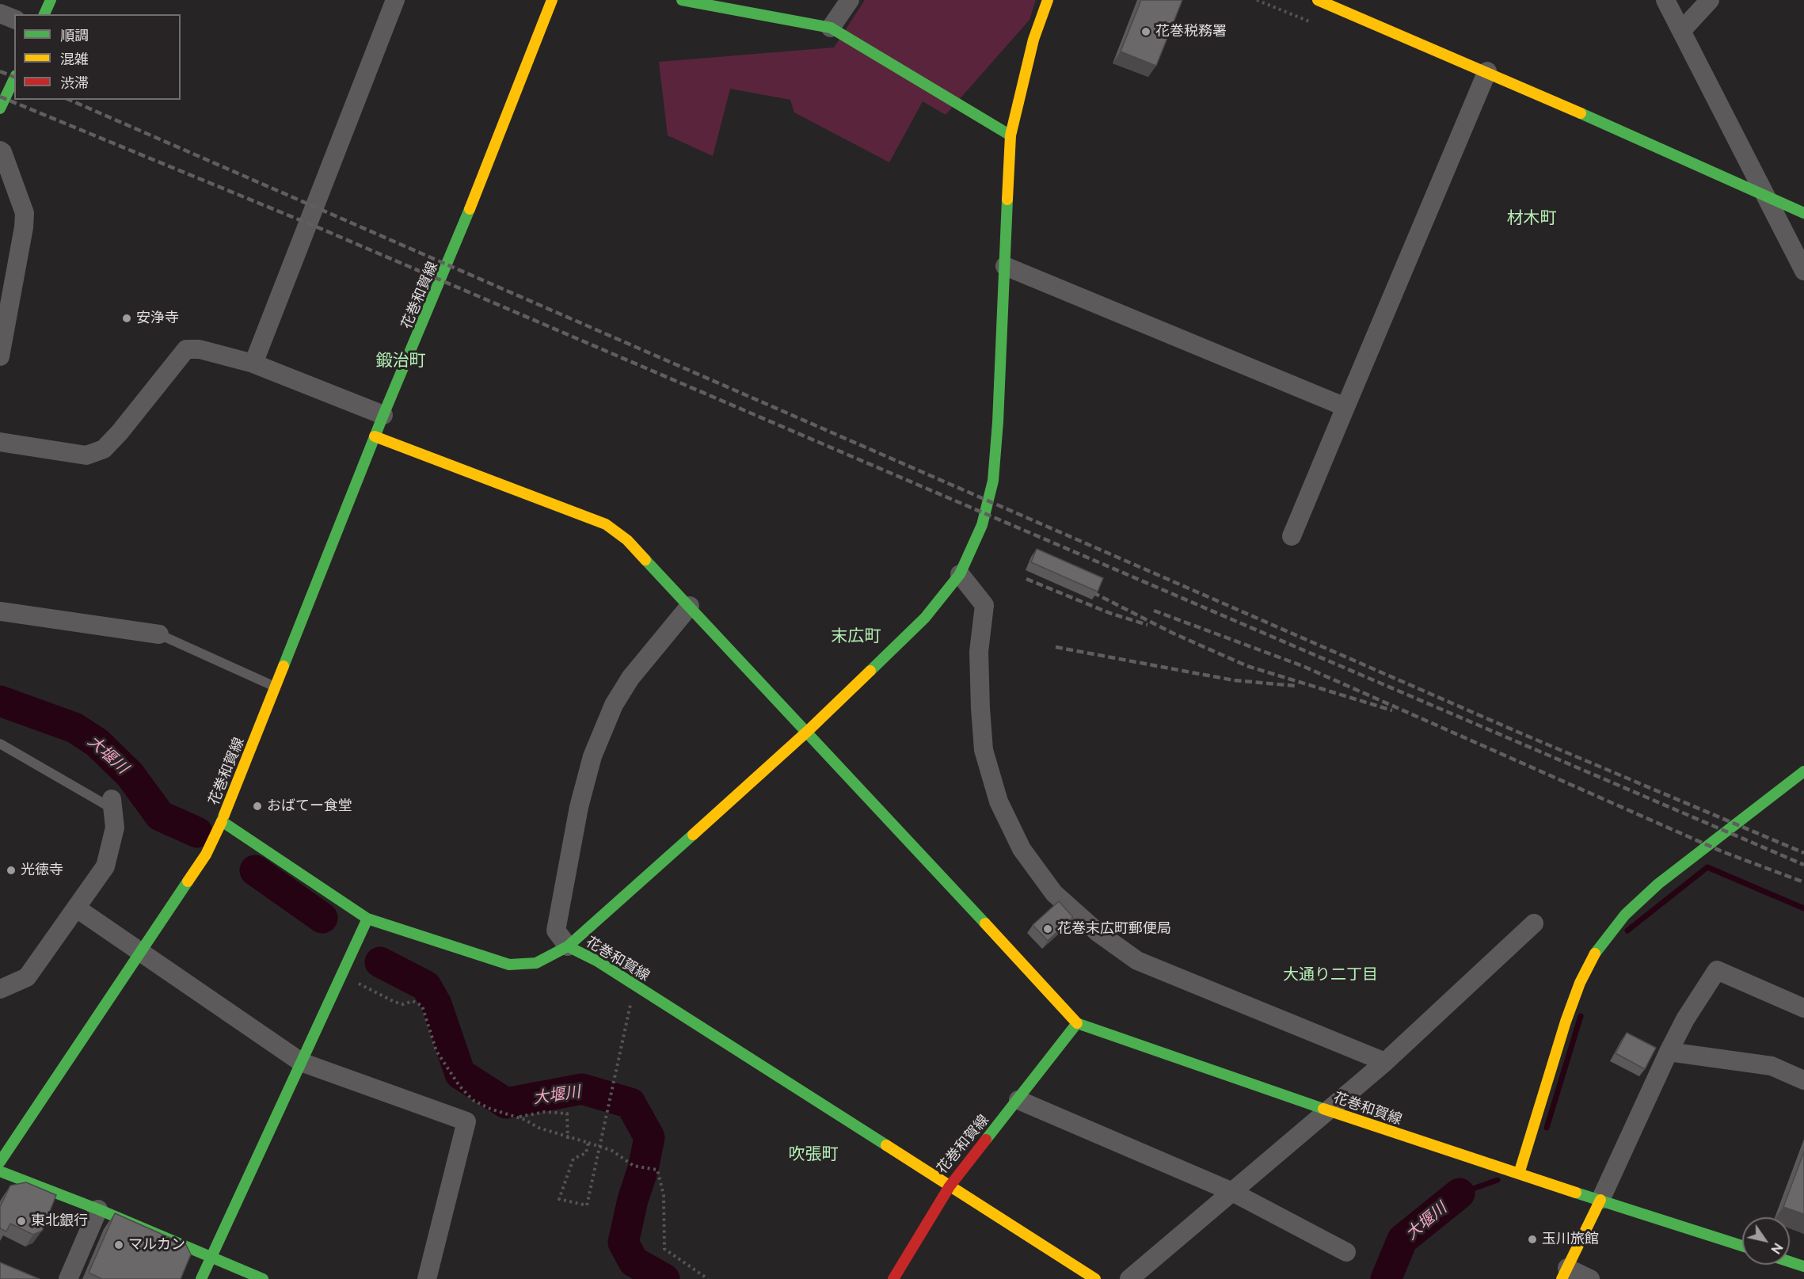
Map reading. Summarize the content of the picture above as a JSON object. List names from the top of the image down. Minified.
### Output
{"streets":{"street":["花巻和賀線"]},"districts":["材木町","鍛治町","末広町","大通り二丁目","吹張町"],"water":["大堰川"],"places":["花巻税務署","安浄寺","おばてー食堂","光徳寺","花巻末広町郵便局","東北銀行","玉川旅館","マルカン"],"legend":["順調","混雑","渋滞"],"north":"bottom right"}
